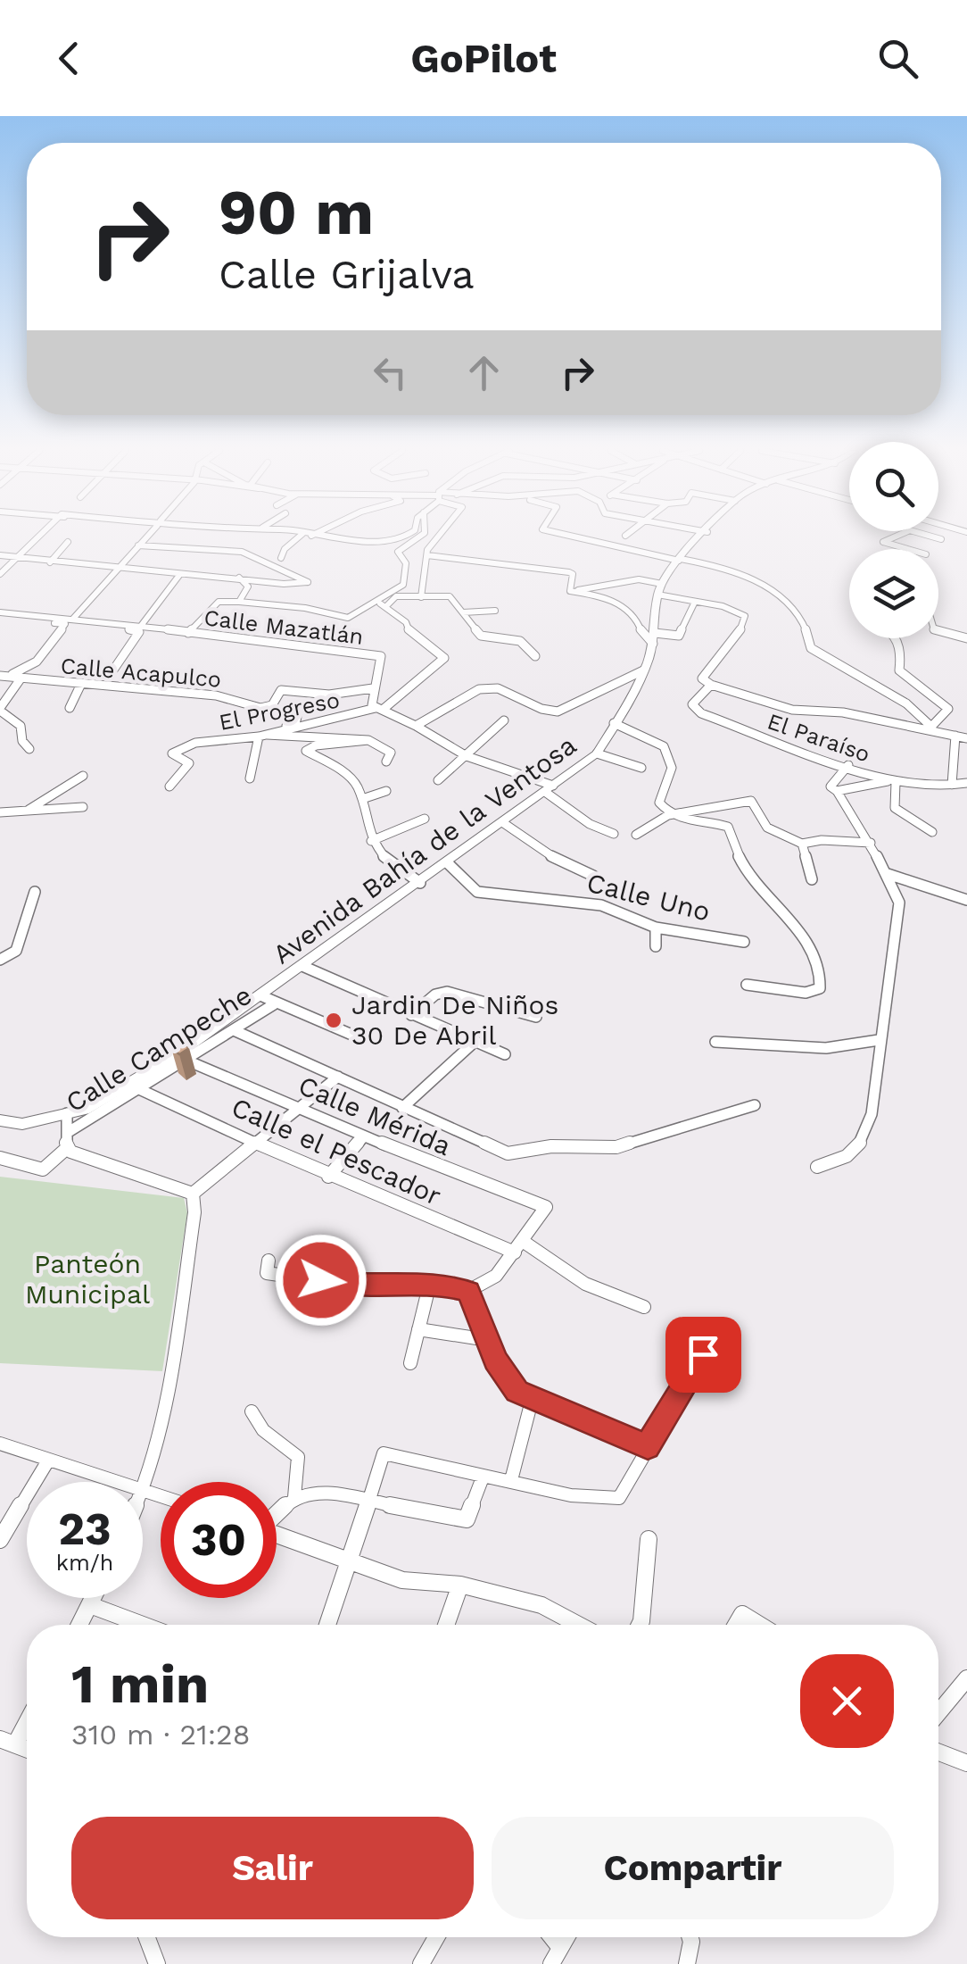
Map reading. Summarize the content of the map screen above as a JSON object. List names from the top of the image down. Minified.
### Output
{"streets":{"main road":["Avenida Bahía de la Ventosa"],"street":["Calle Mazatlán","Calle Acapulco","El Progreso","El Paraíso","Calle Uno","Calle Campeche","Calle Mérida","Calle el Pescador"]},"crossings":[["Calle Mazatlán","Calle Acapulco"],["Calle Mazatlán","El Progreso"],["Avenida Bahía de la Ventosa","Calle Uno"],["Avenida Bahía de la Ventosa","Calle el Pescador"],["Calle Campeche","Calle Mérida"],["Calle Campeche","Calle el Pescador"],["Calle Mérida","Calle el Pescador"]],"parks":["Panteón Municipal"],"places":["Jardin De Niños 30 De Abril"],"page":{"header":"GoPilot","turn":["90 m","Calle Grijalva"],"speed":"23 km/h","limit":"30","heading":["1 min","310 m · 21:28"],"buttons":["Salir","Compartir"]}}
